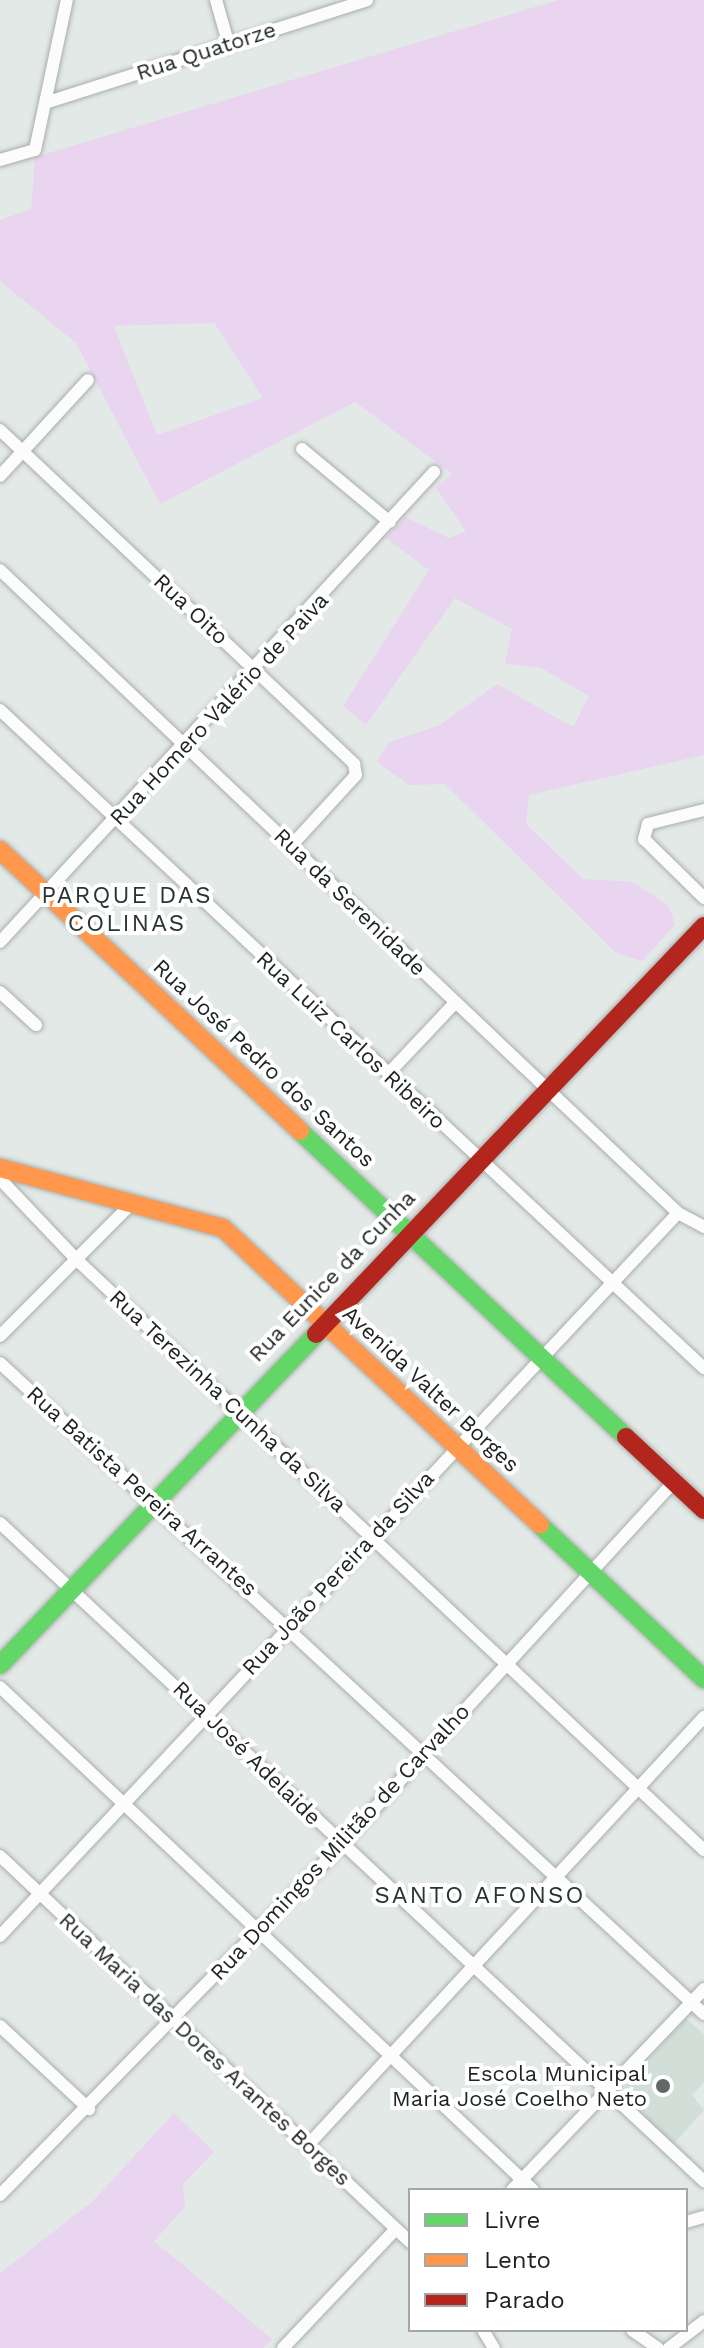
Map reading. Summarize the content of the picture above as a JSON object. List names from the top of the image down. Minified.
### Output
{"streets":{"street":["Rua Quatorze","Rua Oito","Rua Homero Valério de Paiva","Rua da Serenidade","Rua Luiz Carlos Ribeiro","Rua José Pedro dos Santos","Rua Eunice da Cunha","Avenida Valter Borges","Rua Terezinha Cunha da Silva","Rua Batista Pereira Arrantes","Rua João Pereira da Silva","Rua José Adelaide","Rua Domingos Militão de Carvalho","Rua Maria das Dores Arantes Borges"]},"crossings":[["Rua Oito","Rua Homero Valério de Paiva"],["Rua Oito","Rua da Serenidade"],["Rua Homero Valério de Paiva","Rua da Serenidade"],["Rua Homero Valério de Paiva","Rua Luiz Carlos Ribeiro"],["Rua Homero Valério de Paiva","Rua José Pedro dos Santos"],["Rua da Serenidade","Rua Eunice da Cunha"],["Rua da Serenidade","Rua João Pereira da Silva"],["Rua Luiz Carlos Ribeiro","Rua Eunice da Cunha"],["Rua Luiz Carlos Ribeiro","Rua João Pereira da Silva"],["Rua José Pedro dos Santos","Rua Eunice da Cunha"],["Rua José Pedro dos Santos","Rua João Pereira da Silva"],["Rua José Pedro dos Santos","Rua Domingos Militão de Carvalho"],["Rua Eunice da Cunha","Avenida Valter Borges"],["Rua Eunice da Cunha","Rua Terezinha Cunha da Silva"],["Rua Eunice da Cunha","Rua Batista Pereira Arrantes"],["Rua Eunice da Cunha","Rua José Adelaide"],["Avenida Valter Borges","Rua João Pereira da Silva"],["Avenida Valter Borges","Rua Domingos Militão de Carvalho"],["Rua Terezinha Cunha da Silva","Rua João Pereira da Silva"],["Rua Terezinha Cunha da Silva","Rua Domingos Militão de Carvalho"],["Rua Batista Pereira Arrantes","Rua João Pereira da Silva"],["Rua Batista Pereira Arrantes","Rua Domingos Militão de Carvalho"],["Rua João Pereira da Silva","Rua José Adelaide"],["Rua João Pereira da Silva","Rua Maria das Dores Arantes Borges"],["Rua José Adelaide","Rua Domingos Militão de Carvalho"],["Rua Domingos Militão de Carvalho","Rua Maria das Dores Arantes Borges"]],"districts":["PARQUE DAS COLINAS","SANTO AFONSO"],"places":["Escola Municipal Maria José Coelho Neto"],"legend":["Livre","Lento","Parado"]}
